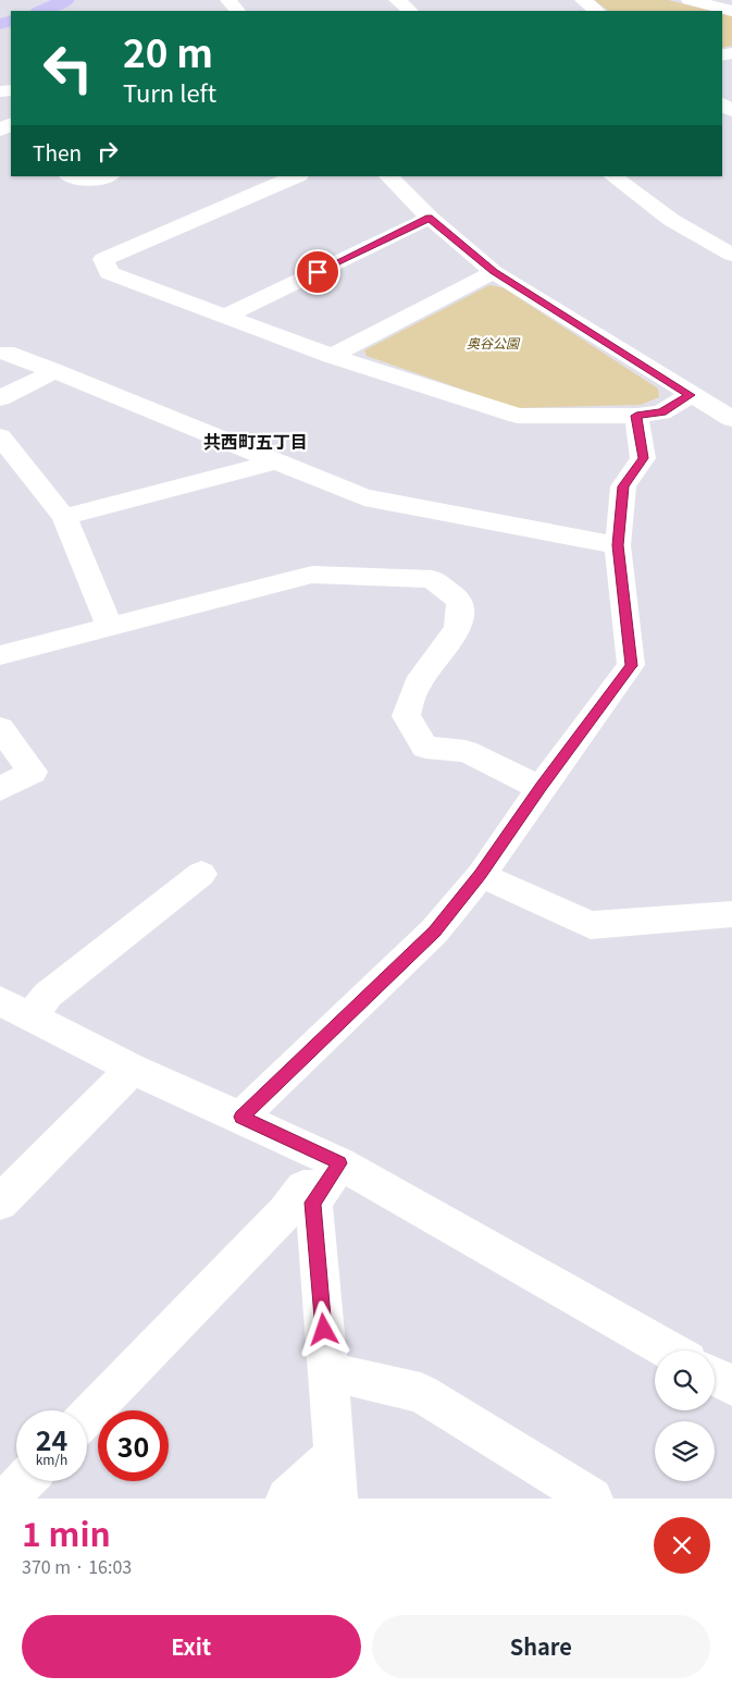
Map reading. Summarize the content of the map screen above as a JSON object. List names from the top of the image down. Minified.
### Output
{"districts":["共西町五丁目"],"parks":["奥谷公園"],"page":{"turn":["20 m","Turn left"],"then":"Then","speed":"24 km/h","limit":"30","heading":["1 min","370 m · 16:03"],"buttons":["Exit","Share"]}}
